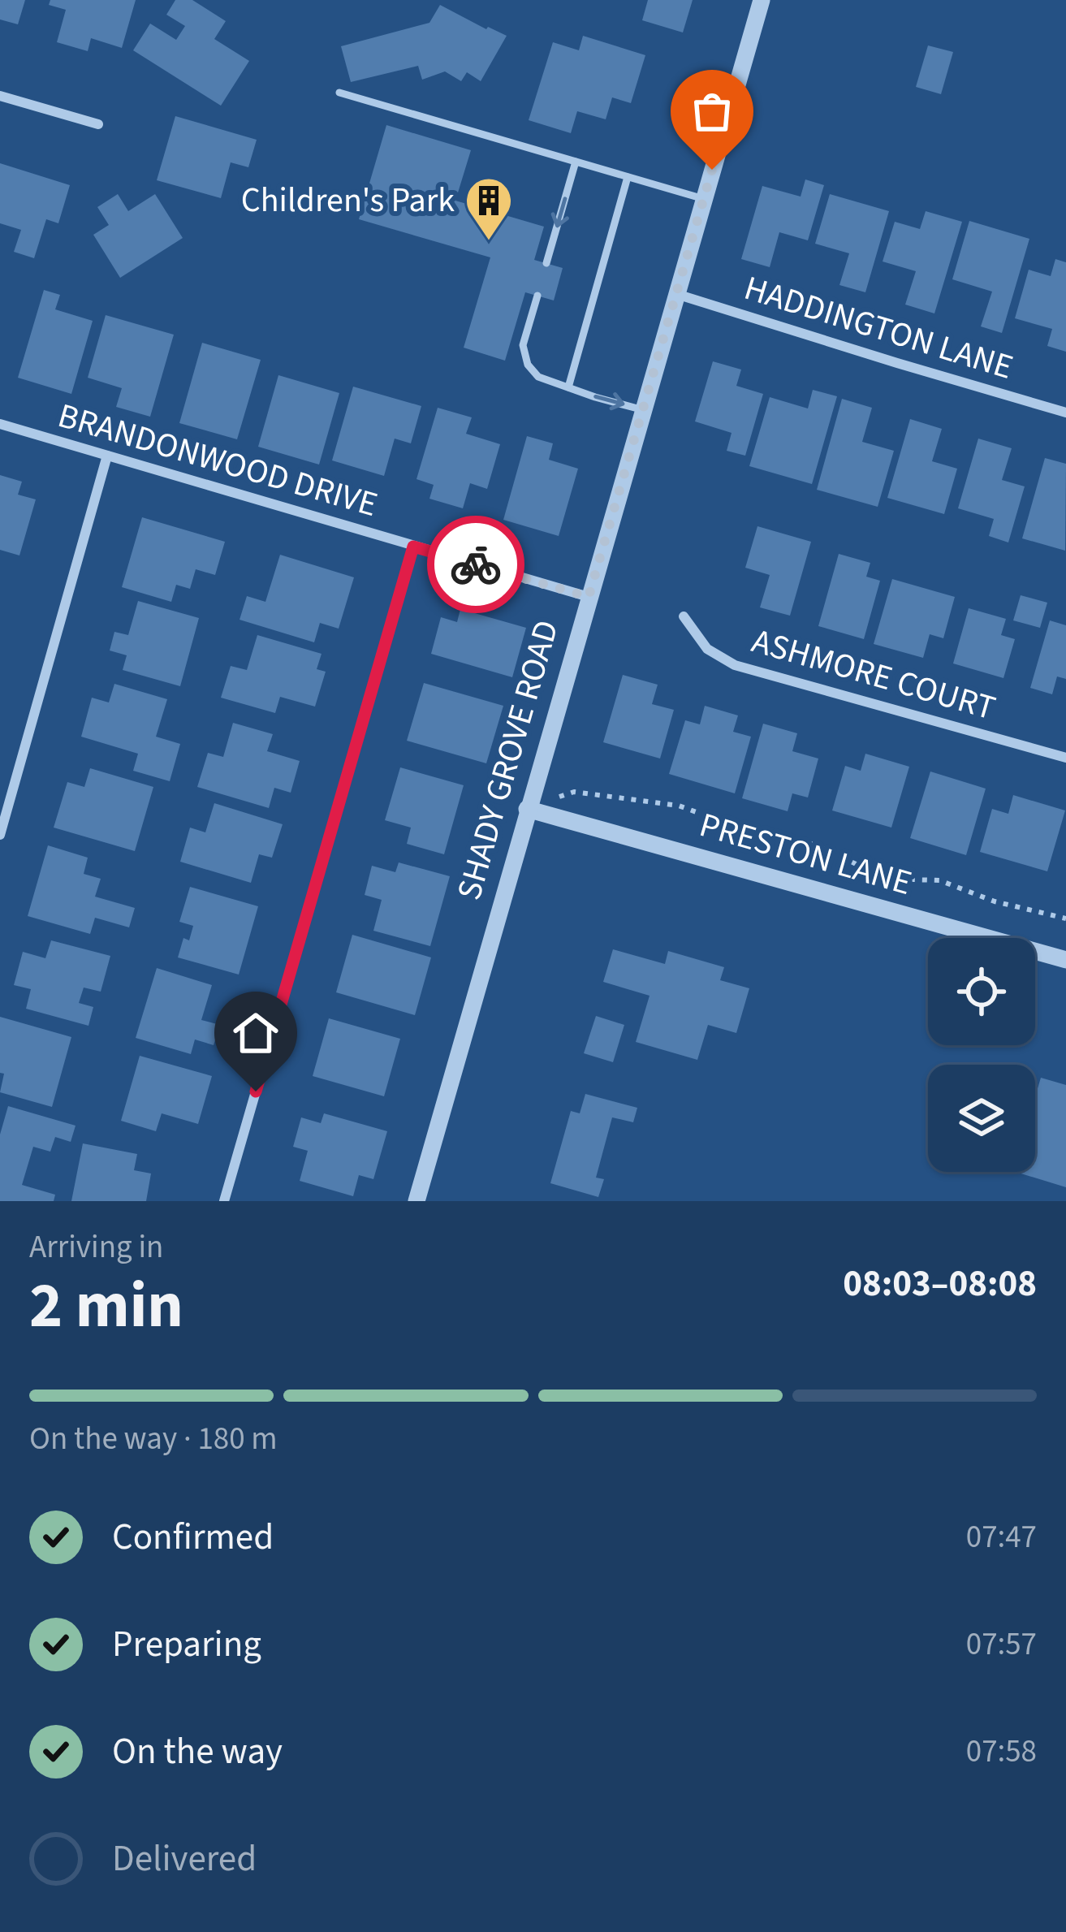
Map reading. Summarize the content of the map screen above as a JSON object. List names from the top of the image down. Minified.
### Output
{"streets":{"street":["HADDINGTON LANE","BRANDONWOOD DRIVE","ASHMORE COURT","SHADY GROVE ROAD","PRESTON LANE"]},"crossings":[["HADDINGTON LANE","SHADY GROVE ROAD"],["BRANDONWOOD DRIVE","SHADY GROVE ROAD"],["SHADY GROVE ROAD","PRESTON LANE"]],"places":{"building":["Children's Park"]},"page":{"heading":["2 min","Arriving in","08:03–08:08"],"bar":"On the way · 180 m","list":[["Confirmed","07:47"],["Preparing","07:57"],["On the way","07:58"],"Delivered"]}}
